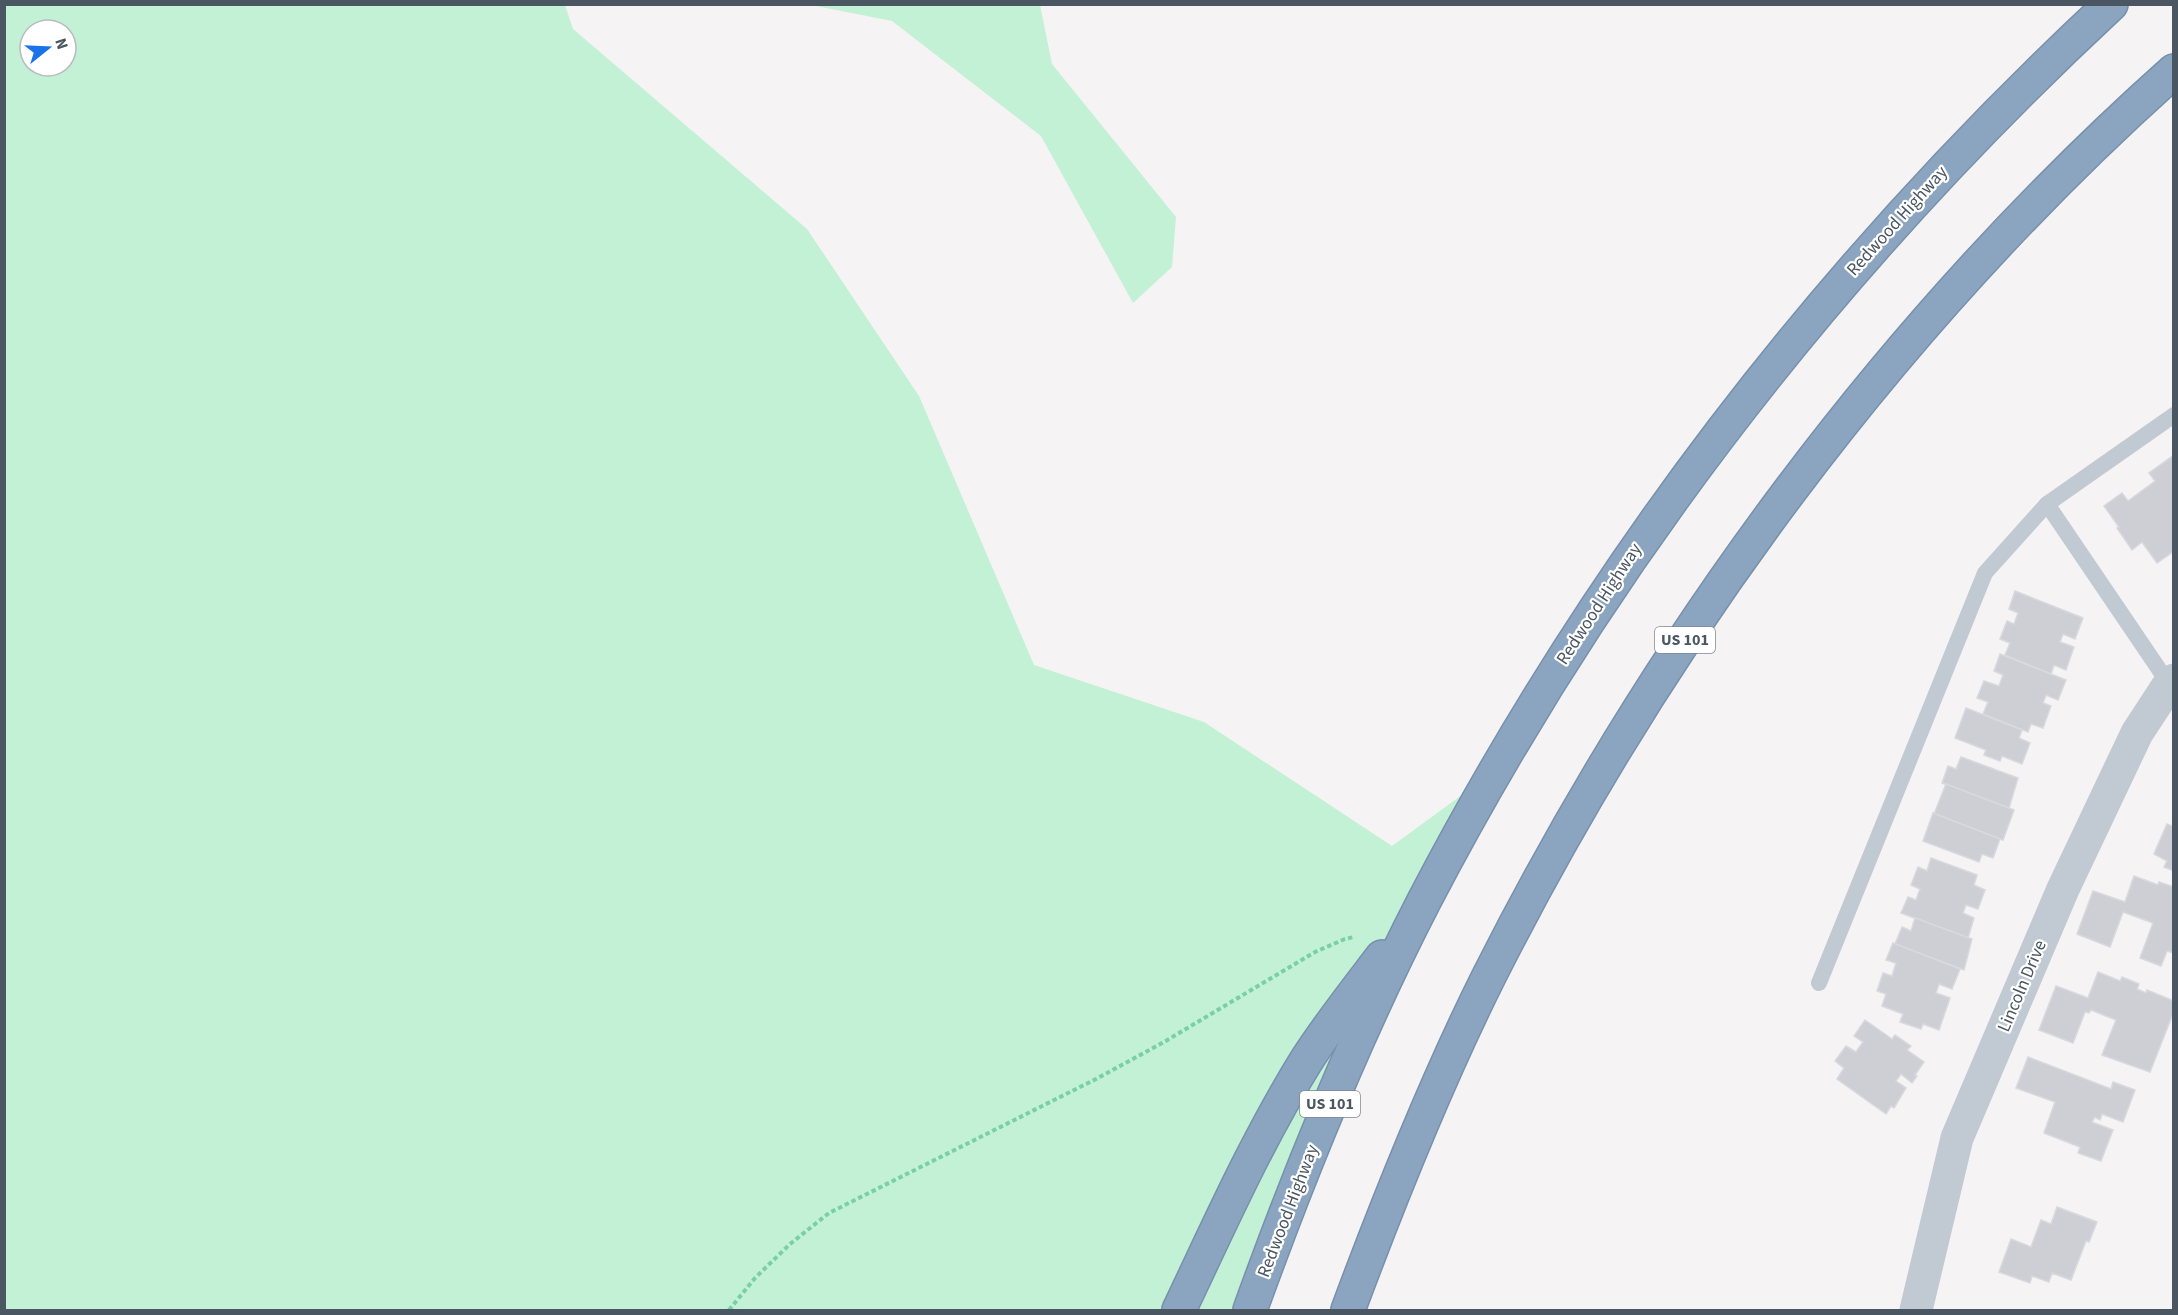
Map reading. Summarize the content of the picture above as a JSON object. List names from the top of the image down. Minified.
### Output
{"streets":{"highway":["Redwood Highway","US 101"],"street":["Lincoln Drive"]},"north":"right"}
